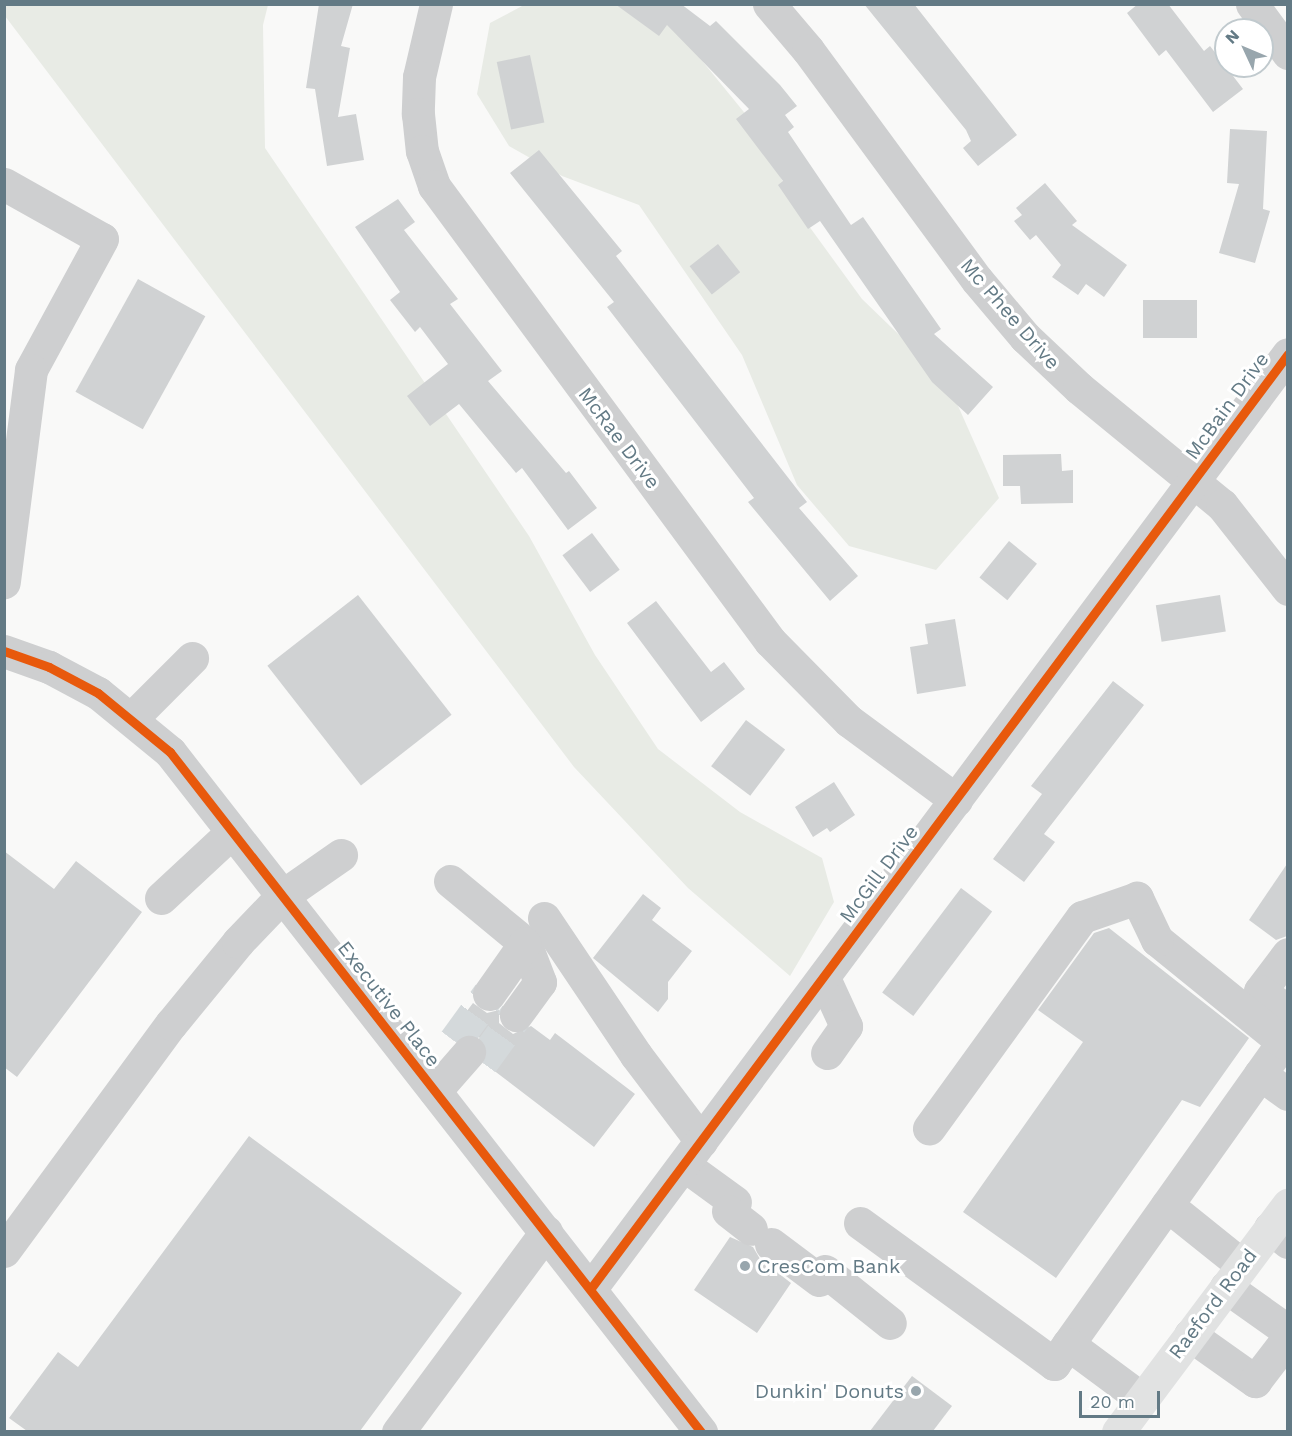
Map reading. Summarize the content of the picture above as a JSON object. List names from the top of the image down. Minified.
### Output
{"streets":{"main road":["Raeford Road"],"street":["Mc Phee Drive","McBain Drive","McRae Drive","McGill Drive","Executive Place"]},"crossings":[["Mc Phee Drive","McBain Drive"],["Mc Phee Drive","McGill Drive"],["McBain Drive","McGill Drive"],["McRae Drive","McGill Drive"],["McGill Drive","Executive Place"]],"places":["CresCom Bank","Dunkin' Donuts"],"scale_bar":"20 m","north":"top left"}
